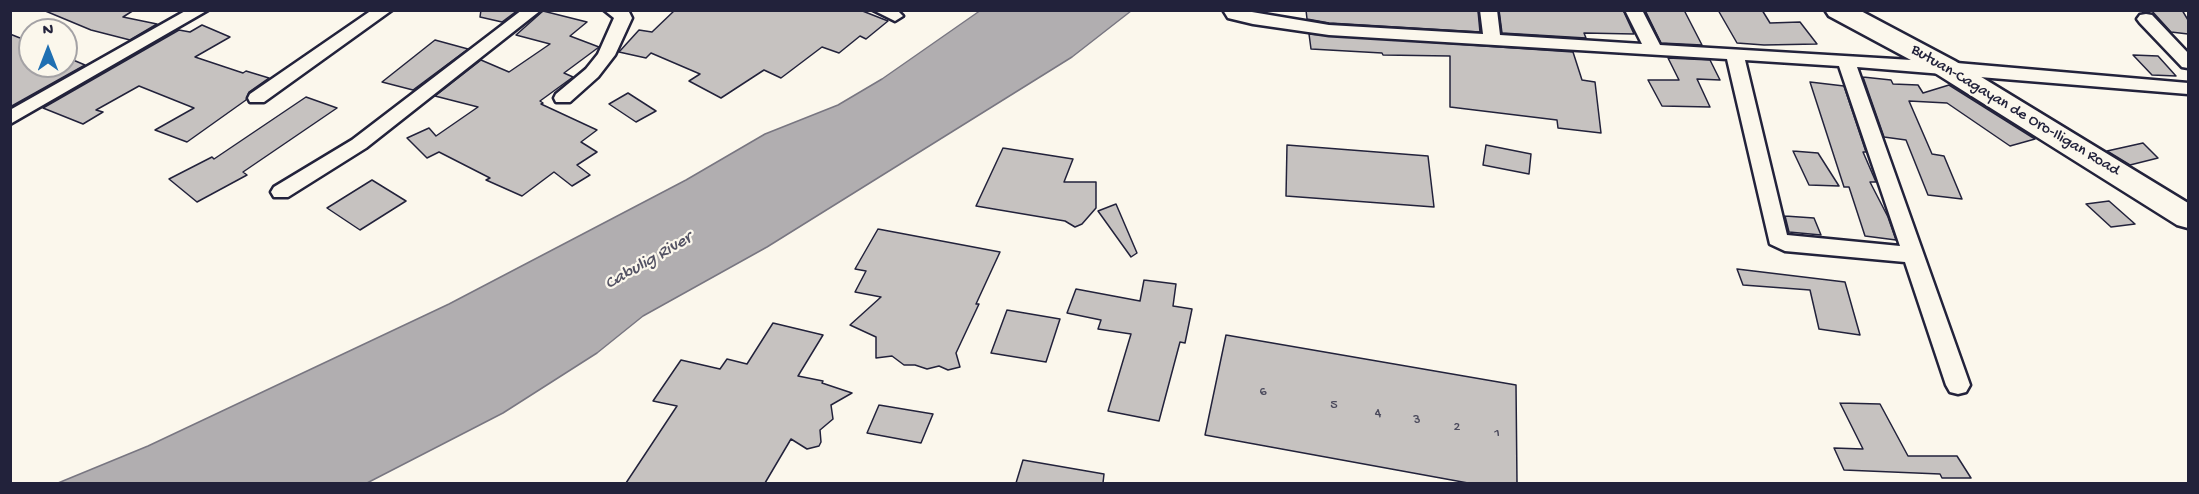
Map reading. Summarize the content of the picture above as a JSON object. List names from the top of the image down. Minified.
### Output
{"streets":{"highway":["Butuan-Cagayan de Oro-Iligan Road"]},"water":["Cabulig River"],"house_numbers":["6","5","4","3","2","1"],"north":"top"}
